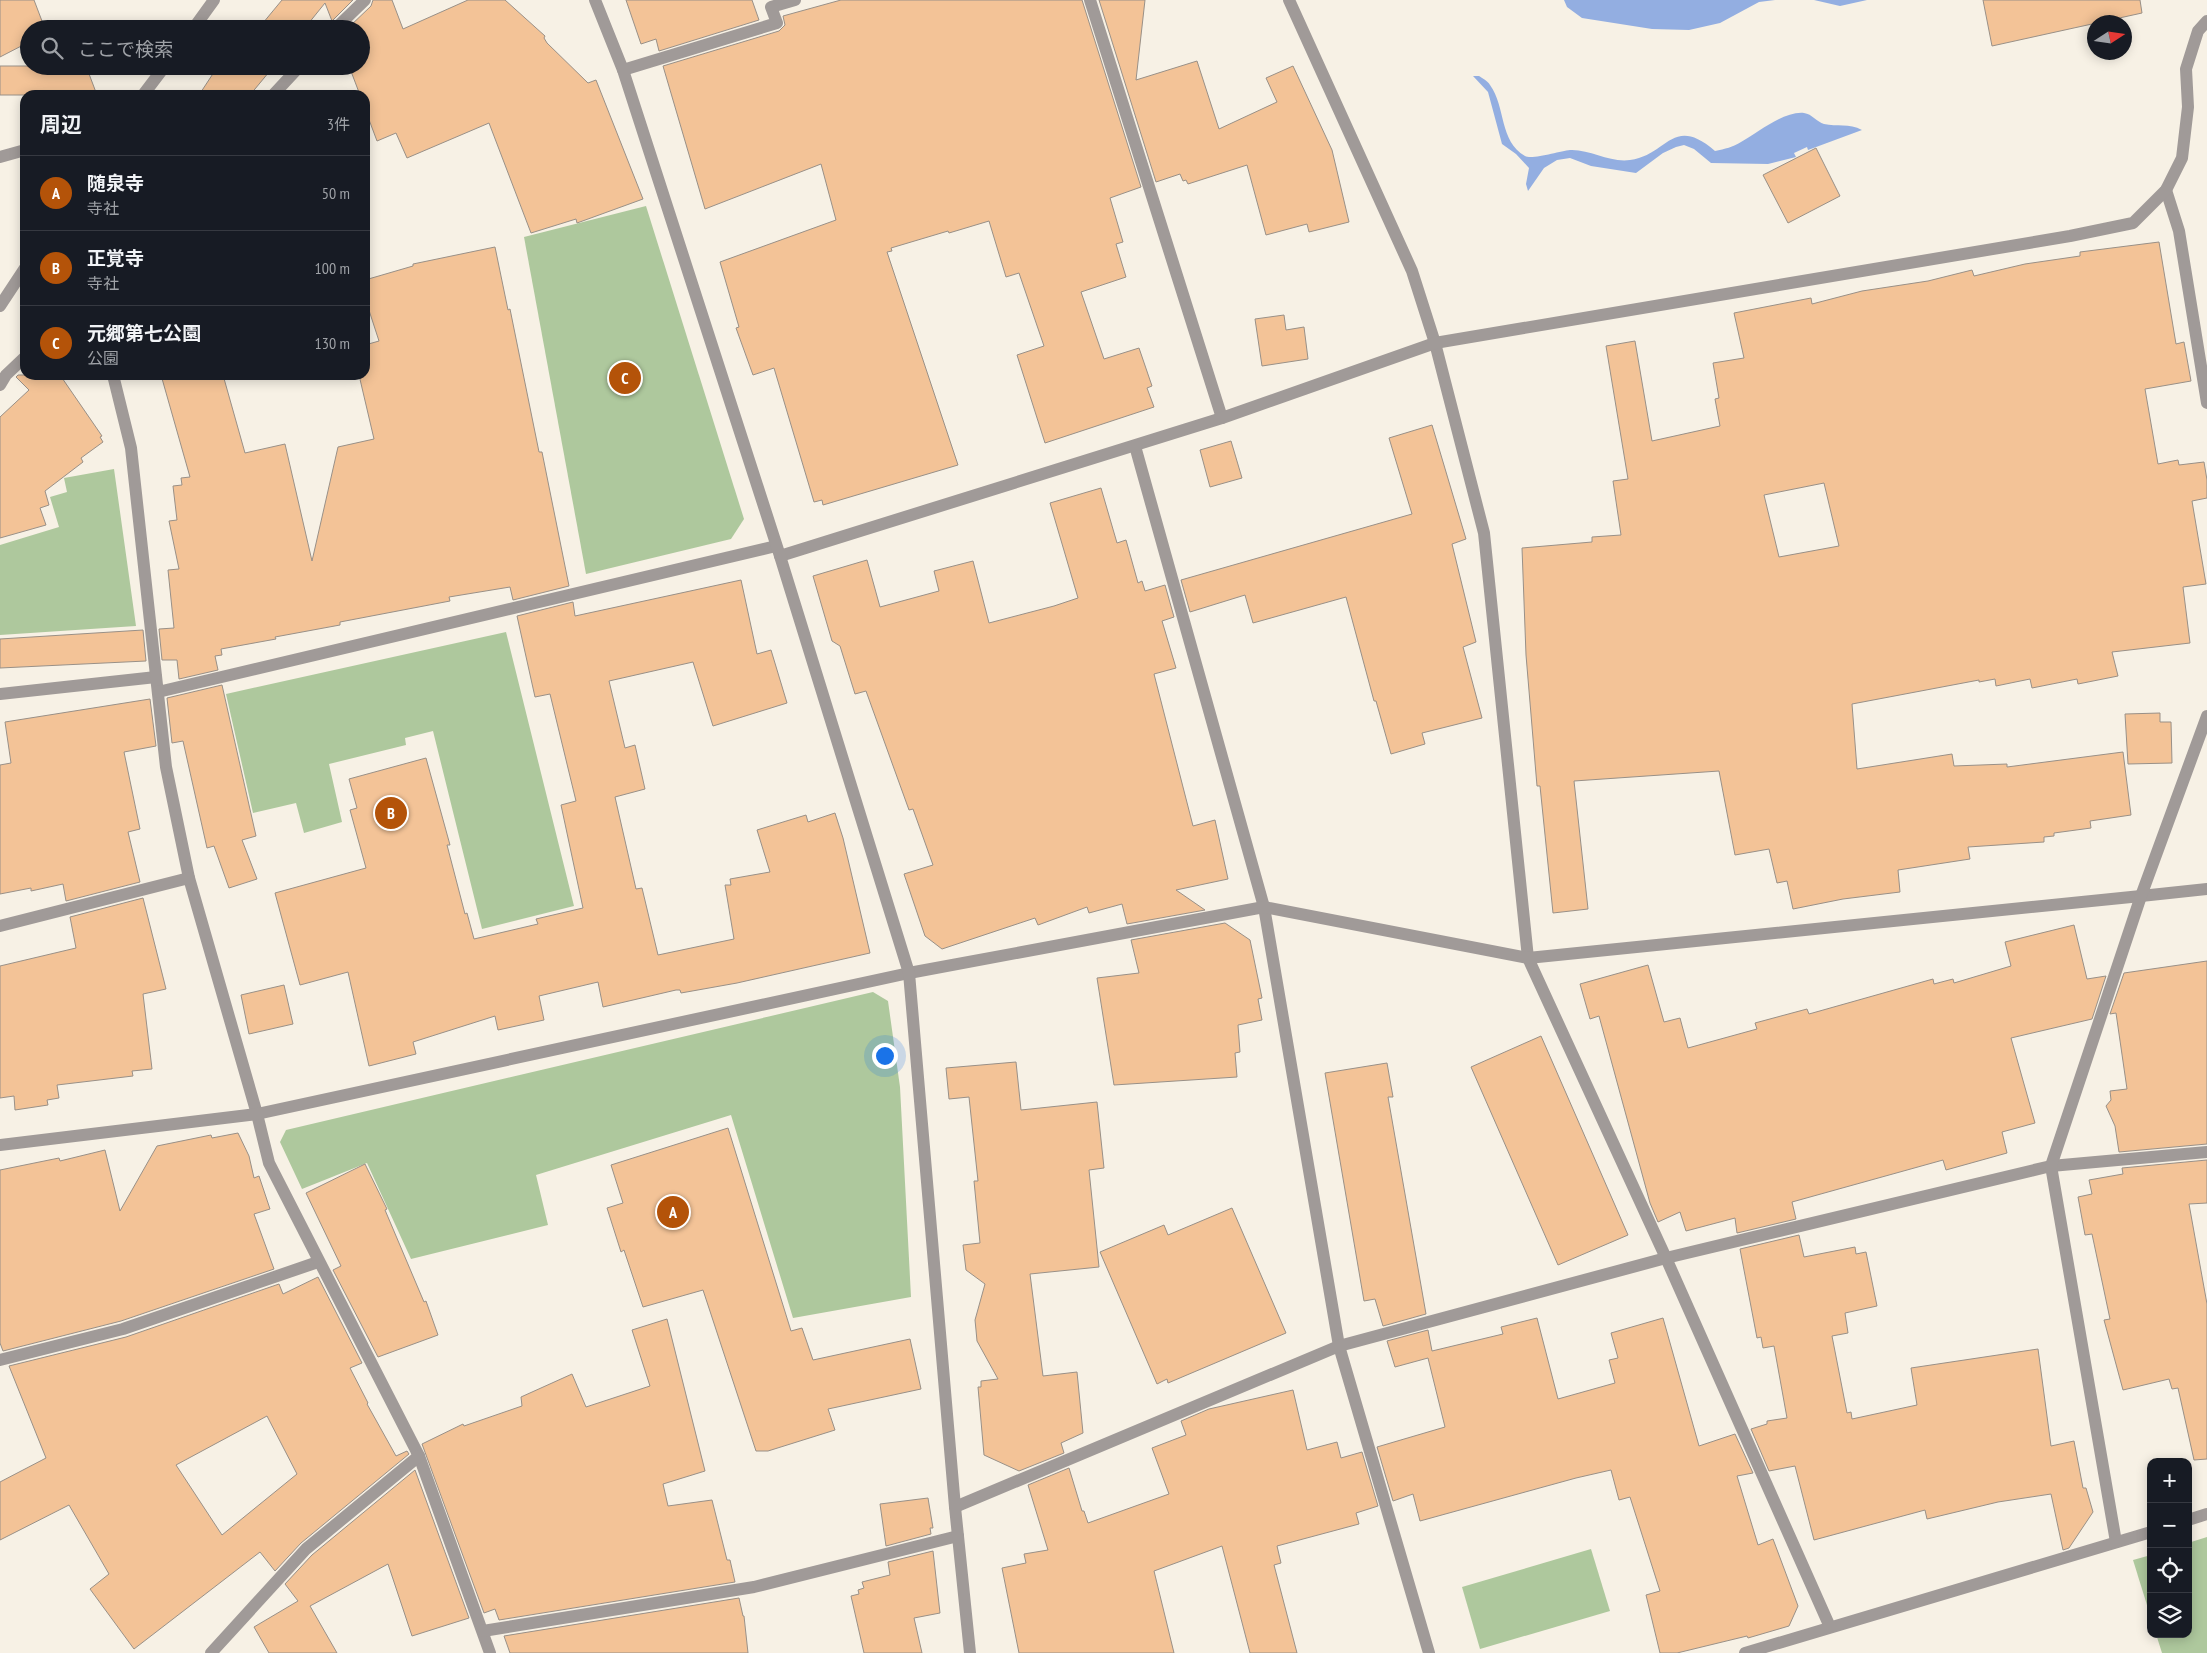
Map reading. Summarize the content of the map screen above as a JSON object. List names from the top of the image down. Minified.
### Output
{"north":"right","page":{"search":"ここで検索","heading":["周辺","3件"],"list":[{"mark":"A","name":"随泉寺","note":"寺社","value":"50 m"},{"mark":"B","name":"正覚寺","note":"寺社","value":"100 m"},{"mark":"C","name":"元郷第七公園","note":"公園","value":"130 m"}],"pins":["C","B","A"],"map_buttons":["+","−"]}}
